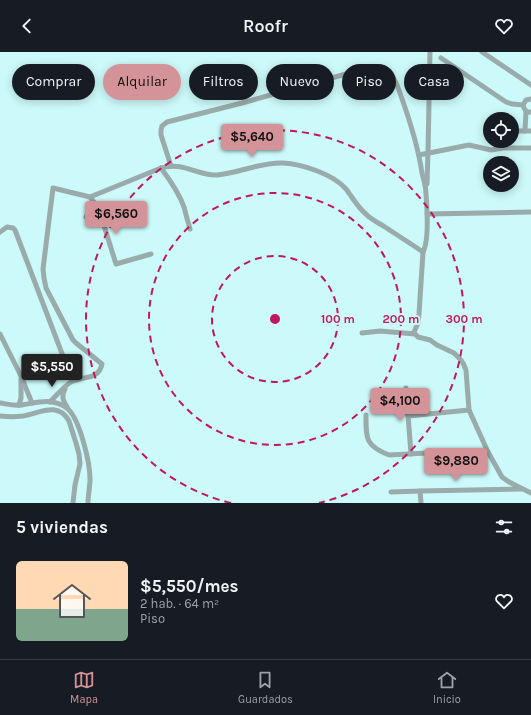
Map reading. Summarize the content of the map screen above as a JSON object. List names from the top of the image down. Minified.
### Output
{"page":{"header":"Roofr","chip":["Comprar","Alquilar","Filtros","Nuevo","Piso","Casa"],"price":["$5,640","$6,560","$5,550","$4,100","$9,880"],"heading":"5 viviendas","list":[{"name":"$5,550/mes","note":"2 hab. · 64 m² · Piso"}],"tabs":["Mapa","Guardados","Inicio"]},"rings":["100 m","200 m","300 m"]}
